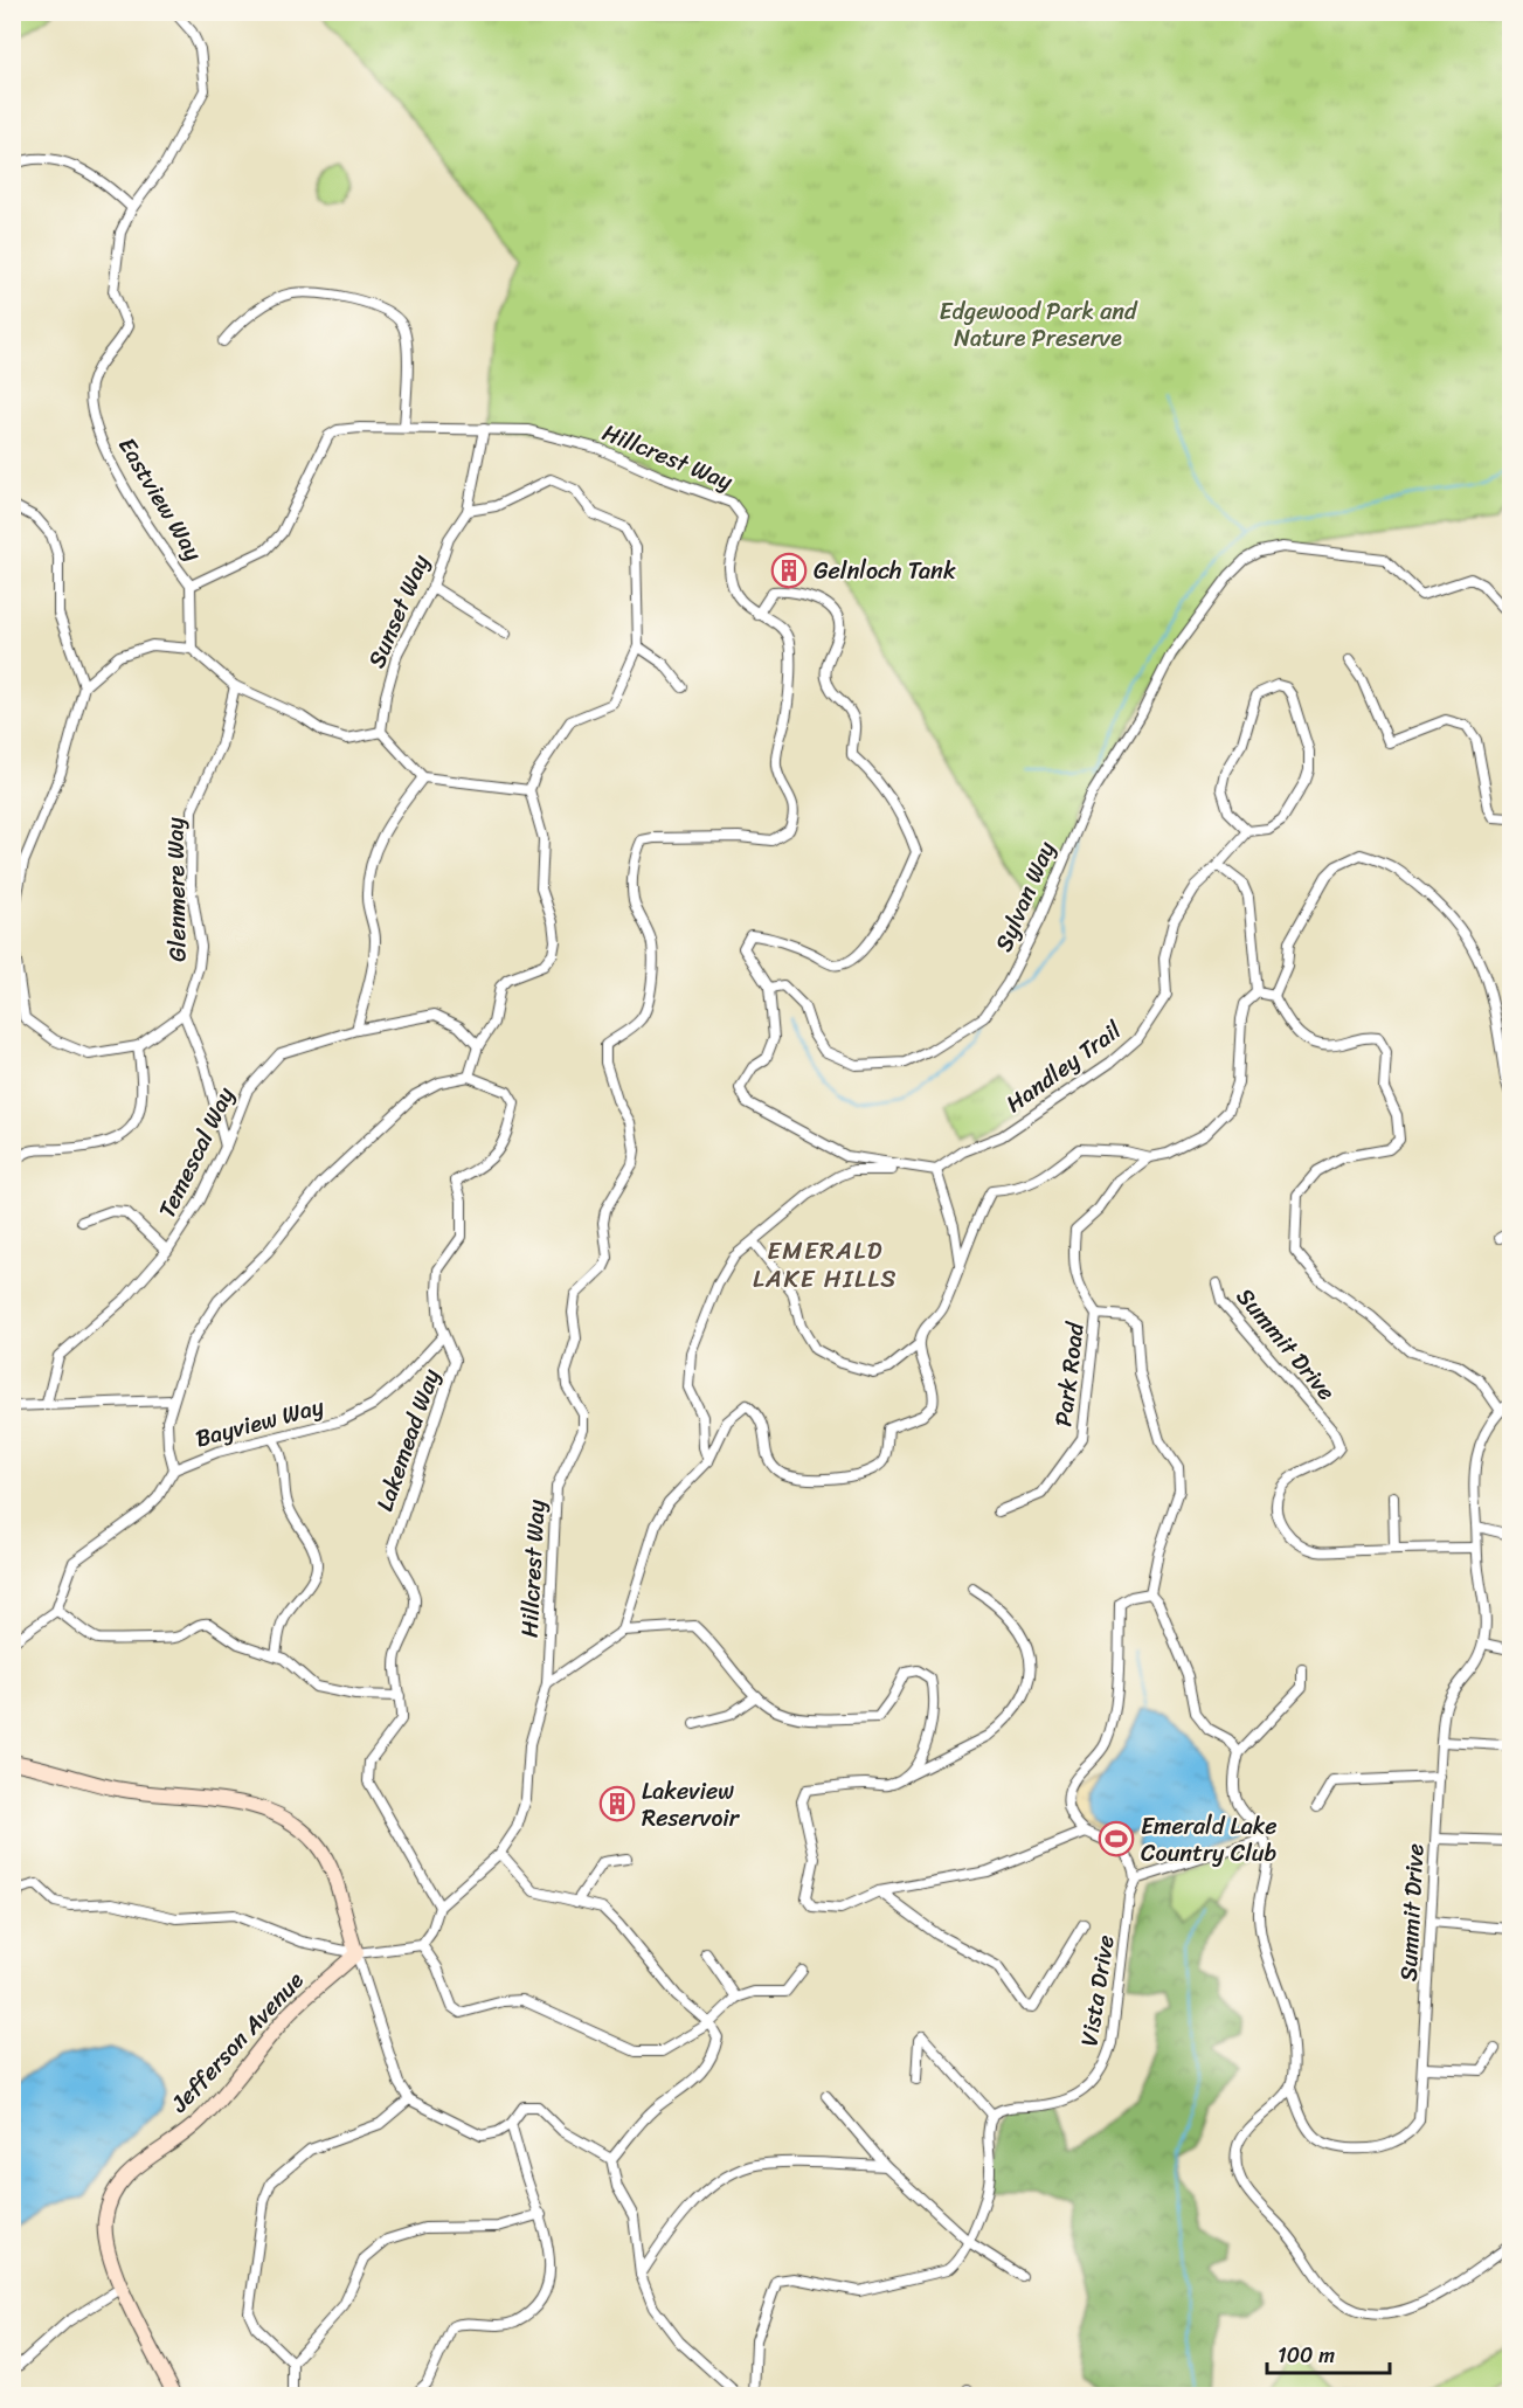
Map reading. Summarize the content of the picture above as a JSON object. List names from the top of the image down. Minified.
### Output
{"streets":{"street":["Hillcrest Way","Eastview Way","Sunset Way","Glenmere Way","Sylvan Way","Handley Trail","Temescal Way","Summit Drive","Park Road","Bayview Way","Lakemead Way","Vista Drive","Jefferson Avenue"]},"crossings":[["Hillcrest Way","Eastview Way"],["Hillcrest Way","Sunset Way"],["Bayview Way","Lakemead Way"]],"districts":["EMERALD LAKE HILLS"],"parks":["Edgewood Park and Nature Preserve"],"places":{"building":["Gelnloch Tank","Lakeview Reservoir"],"sports":["Emerald Lake Country Club"]},"scale_bar":"100 m"}
